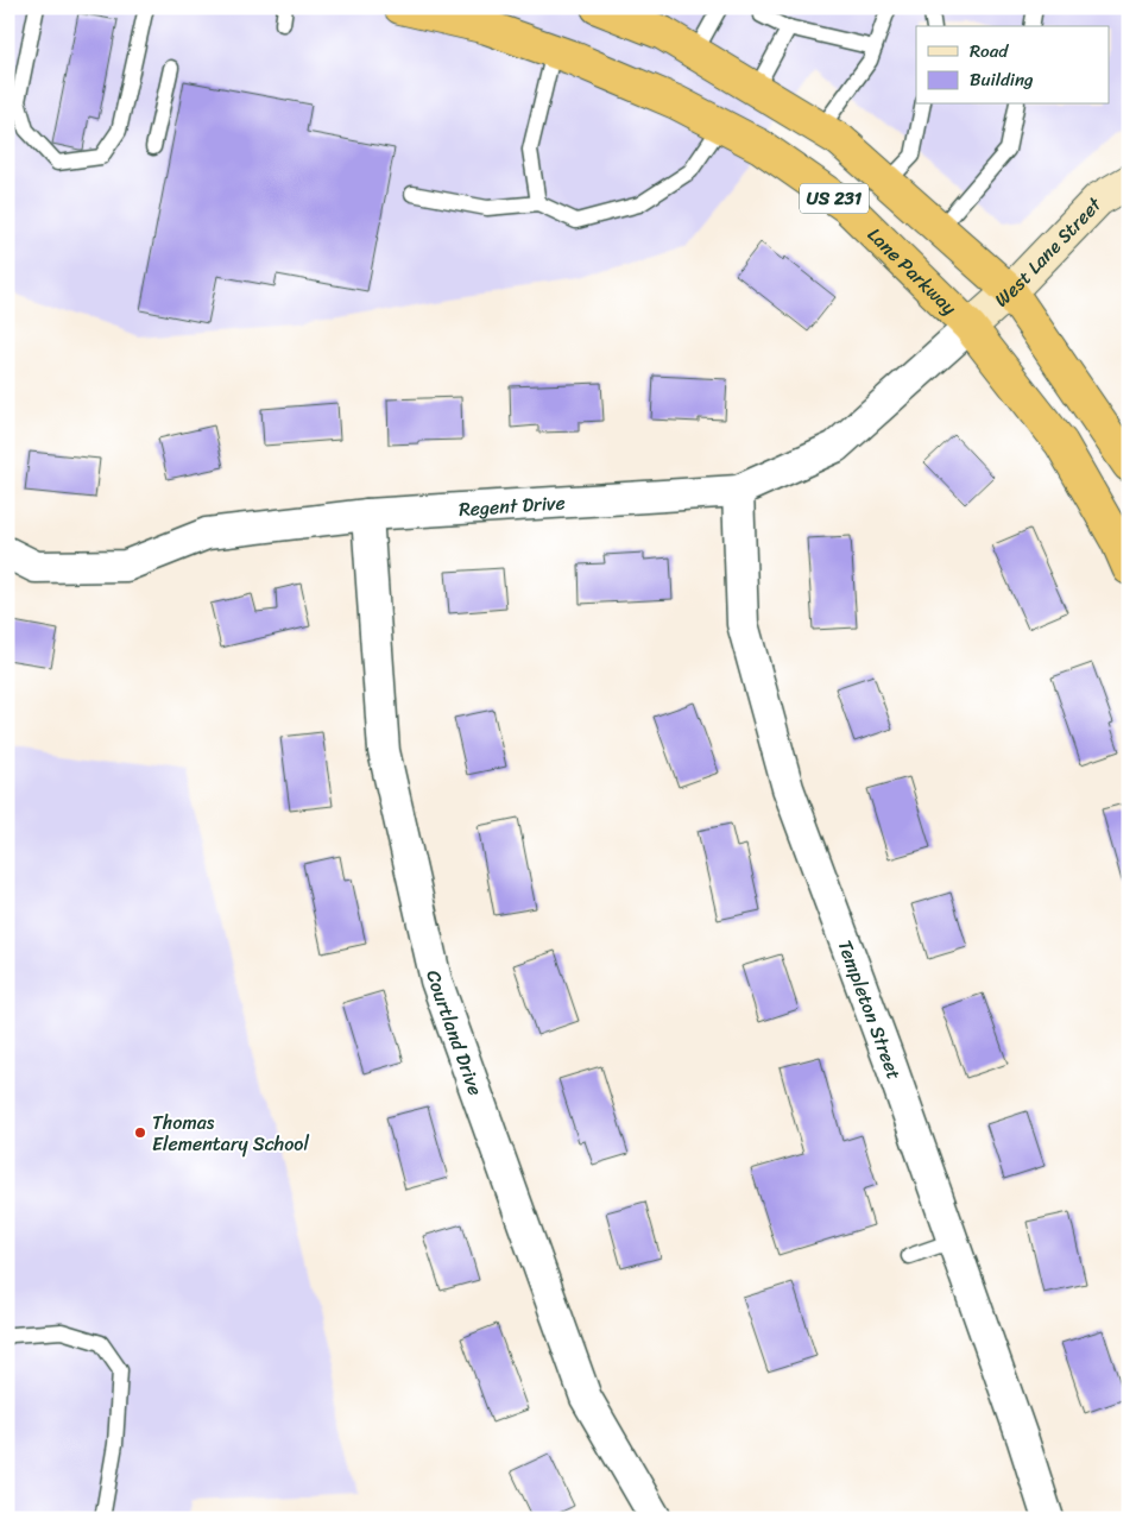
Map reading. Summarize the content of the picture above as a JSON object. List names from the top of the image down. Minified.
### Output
{"streets":{"highway":["US 231","Lane Parkway"],"street":["West Lane Street","Regent Drive","Templeton Street","Courtland Drive"]},"crossings":[["US 231","West Lane Street"],["West Lane Street","Lane Parkway"],["West Lane Street","Regent Drive"],["Lane Parkway","Regent Drive"],["Regent Drive","Templeton Street"],["Regent Drive","Courtland Drive"]],"places":["Thomas Elementary School"],"legend":["Road","Building"]}
